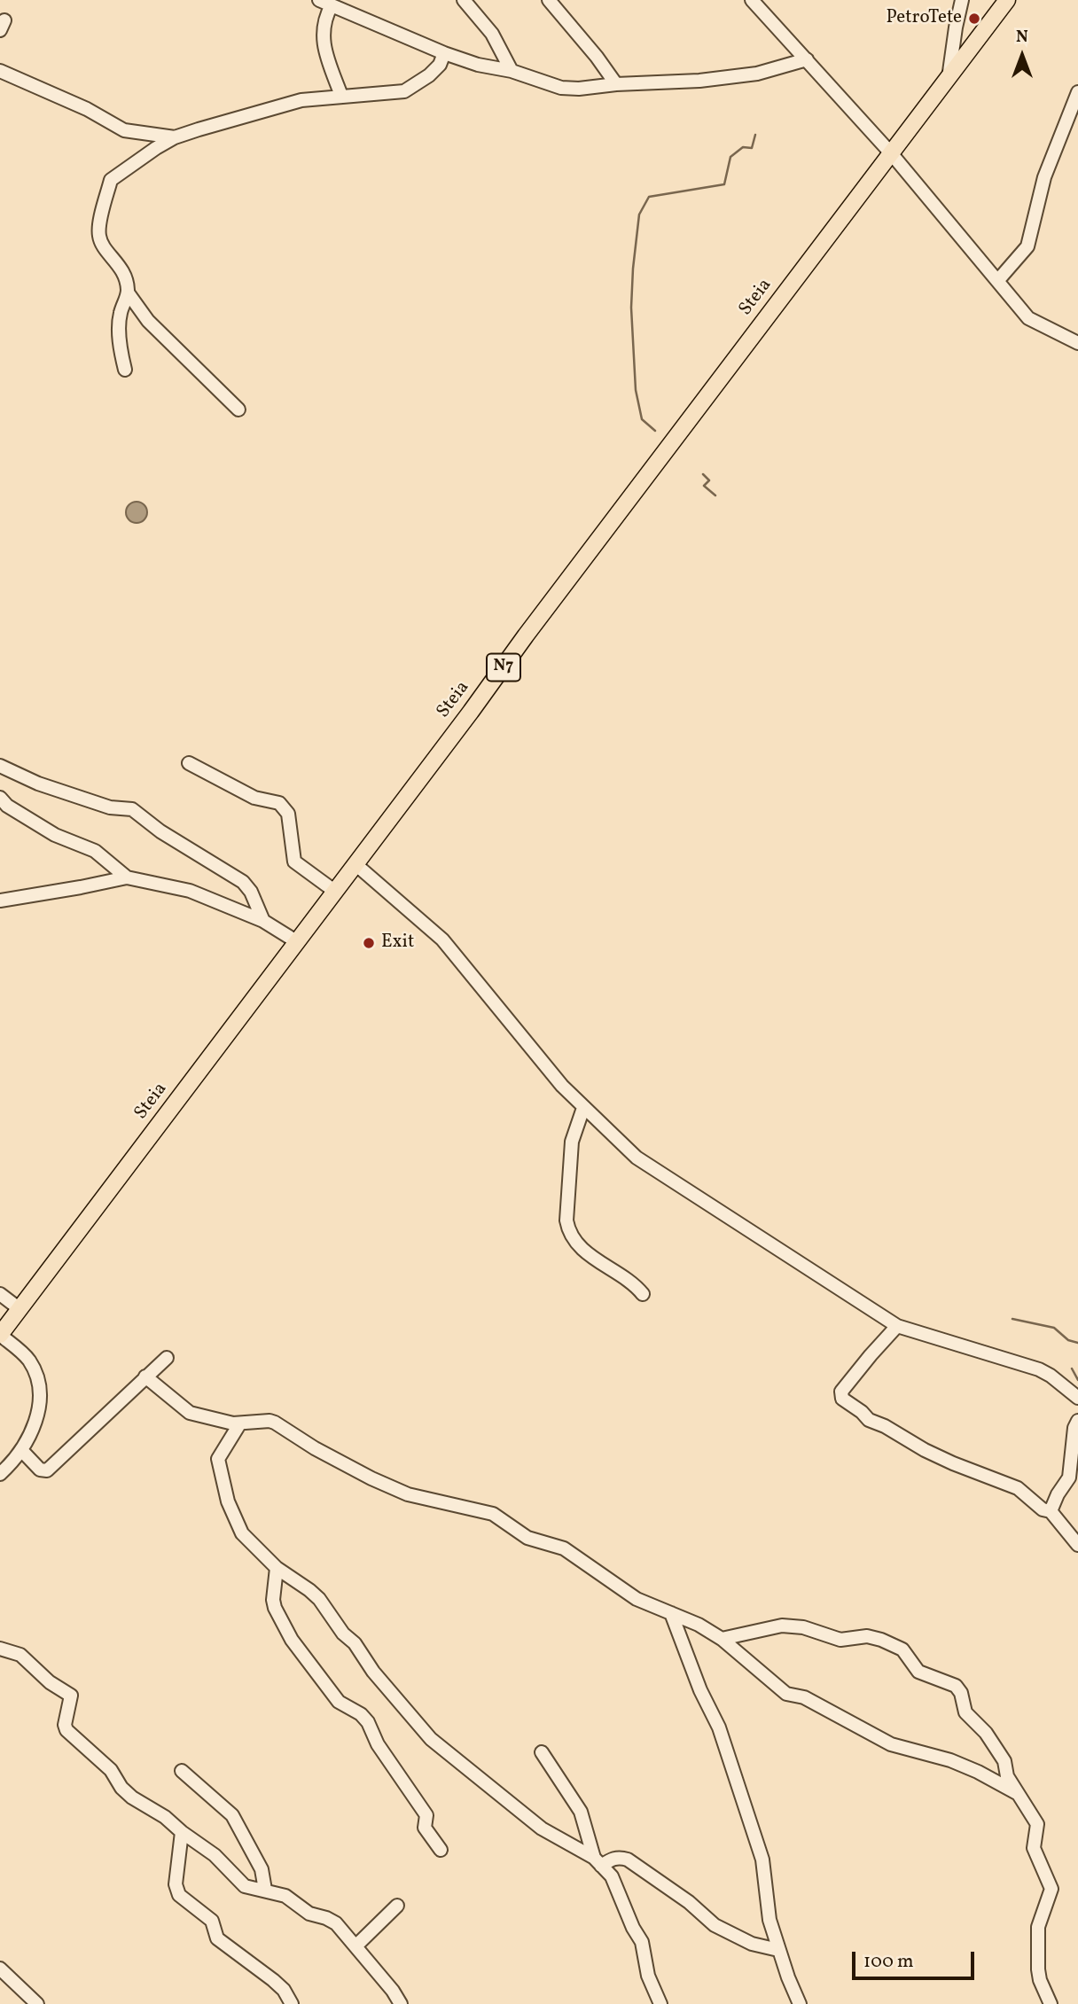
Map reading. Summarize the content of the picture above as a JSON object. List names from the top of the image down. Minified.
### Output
{"streets":{"main road":["Steia","N7"]},"places":["PetroTete","Exit"],"scale_bar":"100 m","north":"top"}
